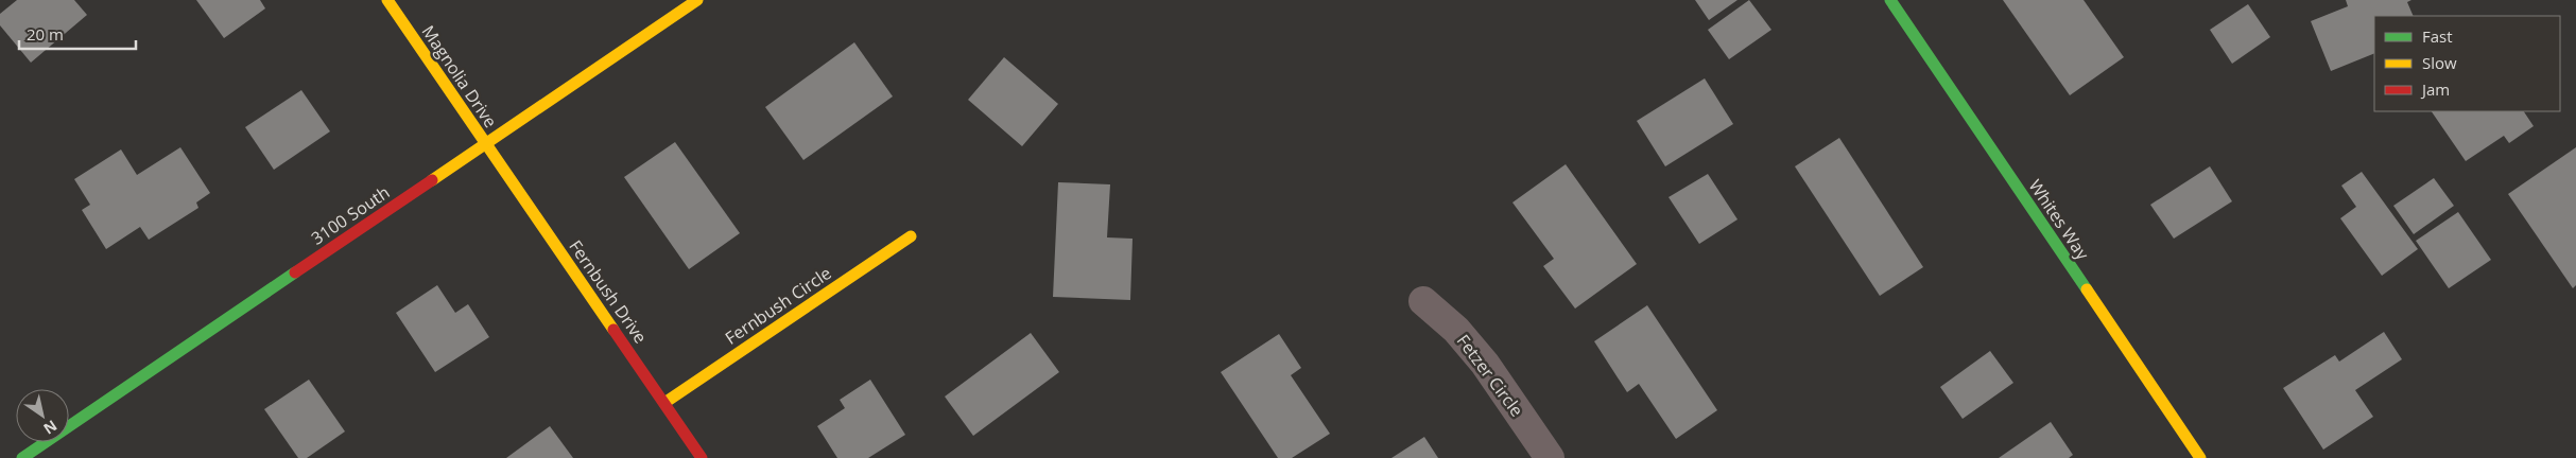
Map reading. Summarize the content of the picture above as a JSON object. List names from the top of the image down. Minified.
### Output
{"streets":{"street":["Magnolia Drive","3100 South","Whites Way","Fernbush Drive","Fernbush Circle","Fetzer Circle"]},"crossings":[["Magnolia Drive","3100 South"],["Magnolia Drive","Fernbush Drive"],["3100 South","Fernbush Drive"],["Fernbush Drive","Fernbush Circle"]],"legend":["Fast","Slow","Jam"],"scale_bar":"20 m","north":"bottom right"}
